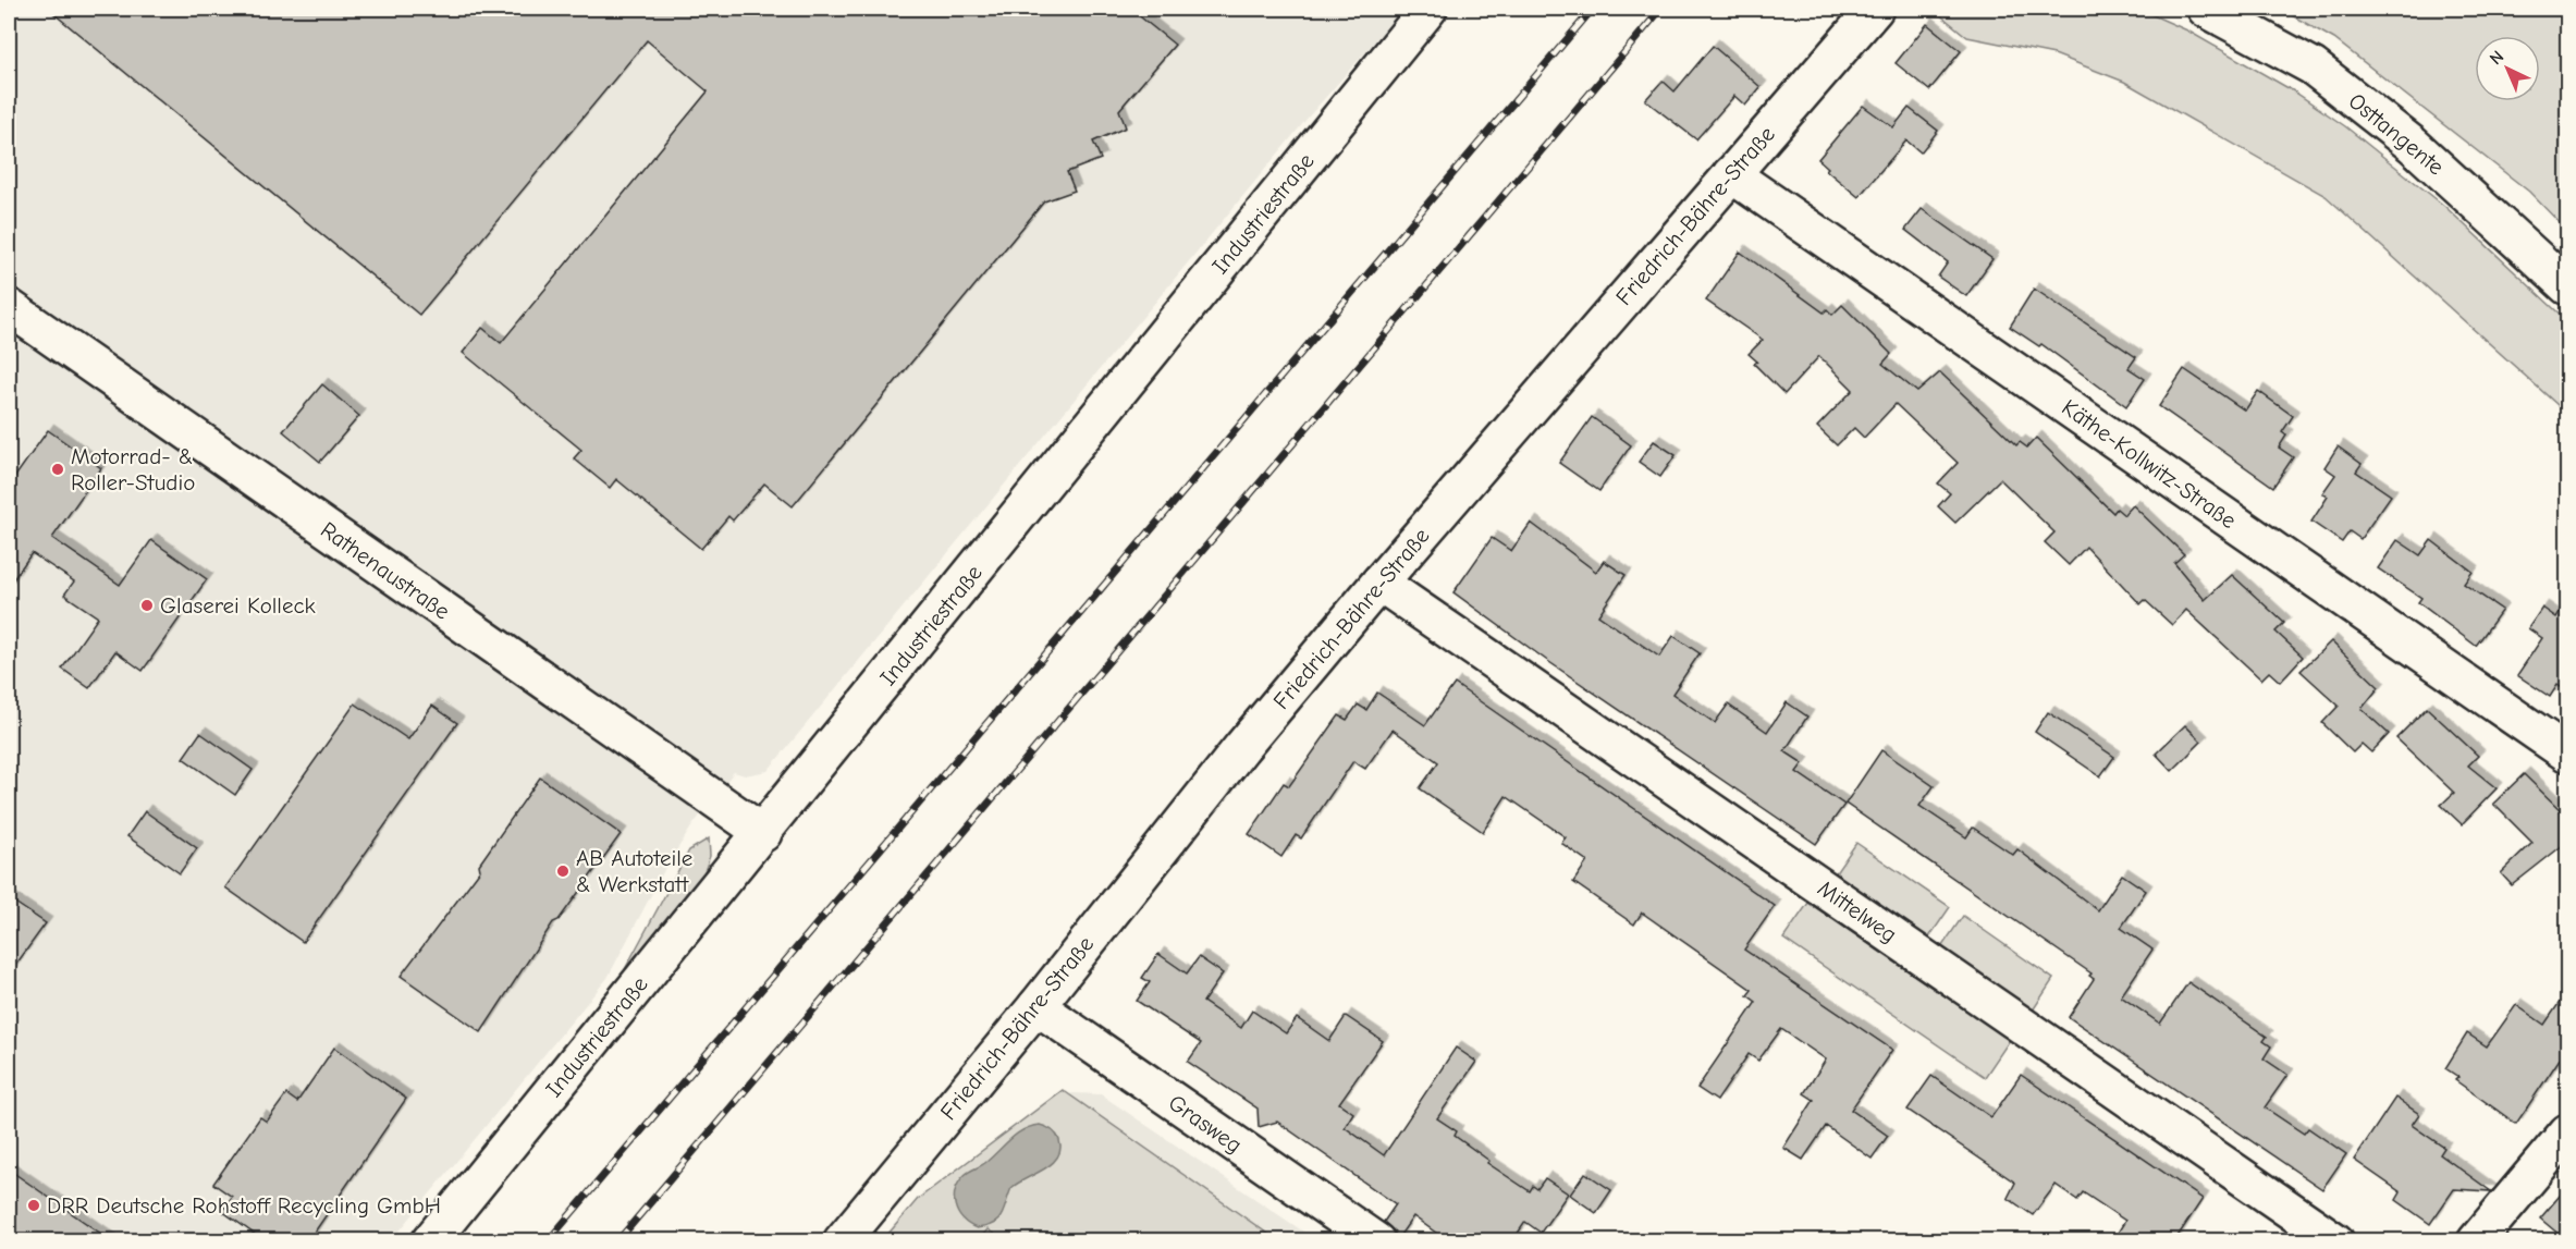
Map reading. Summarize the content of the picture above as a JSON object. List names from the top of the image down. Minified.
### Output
{"streets":{"street":["Osttangente","Industriestraße","Friedrich-Bähre-Straße","Käthe-Kollwitz-Straße","Rathenaustraße","Mittelweg","Grasweg"]},"crossings":[["Industriestraße","Rathenaustraße"],["Friedrich-Bähre-Straße","Käthe-Kollwitz-Straße"],["Friedrich-Bähre-Straße","Mittelweg"],["Friedrich-Bähre-Straße","Grasweg"]],"places":["Motorrad- & Roller-Studio","Glaserei Kolleck","AB Autoteile & Werkstatt","DRR Deutsche Rohstoff Recycling GmbH"],"north":"top left"}
